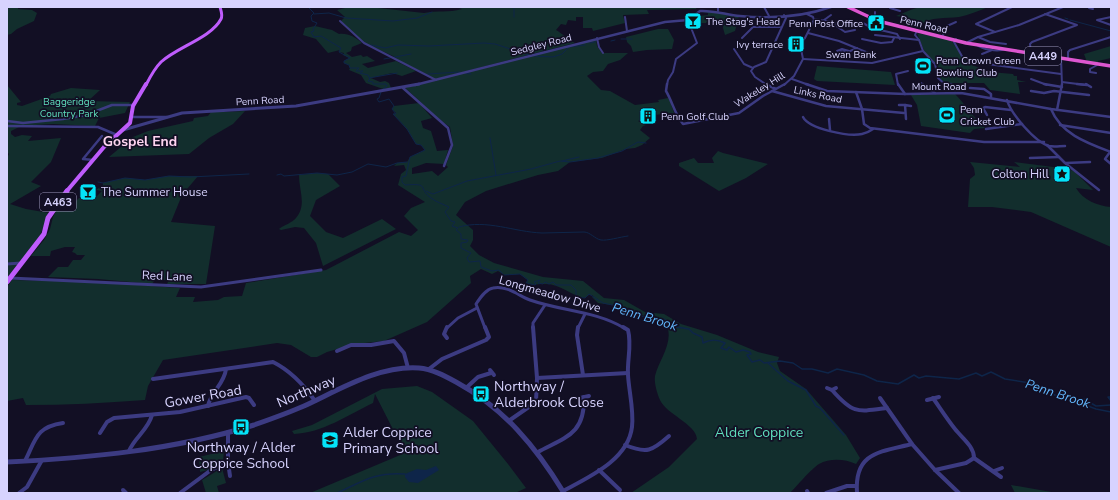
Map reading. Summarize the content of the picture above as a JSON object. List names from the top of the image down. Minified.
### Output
{"streets":{"highway":["Penn Road","A449"],"main road":["A463"],"street":["Sedgley Road","Swan Bank","Mount Road","Wakeley Hill","Links Road","Red Lane","Longmeadow Drive","Northway","Gower Road"]},"crossings":[["Penn Road","Sedgley Road"],["Penn Road","A463"],["Sedgley Road","Wakeley Hill"],["Swan Bank","Wakeley Hill"],["Mount Road","Wakeley Hill"],["Mount Road","Links Road"],["Wakeley Hill","Links Road"],["A463","Red Lane"],["Longmeadow Drive","Northway"],["Northway","Gower Road"]],"districts":["Gospel End"],"water":["Penn Brook"],"parks":["Baggeridge Country Park","Alder Coppice"],"places":{"bar":["The Stag's Head","The Summer House"],"public building":["Penn Post Office"],"building":["Ivy terrace","Penn Golf Club"],"sports":["Penn Crown Green Bowling Club","Penn Cricket Club"],"place":["Colton Hill"],"bus stop":["Northway / Alderbrook Close","Northway / Alder Coppice School"],"school or university":["Alder Coppice Primary School"]}}
